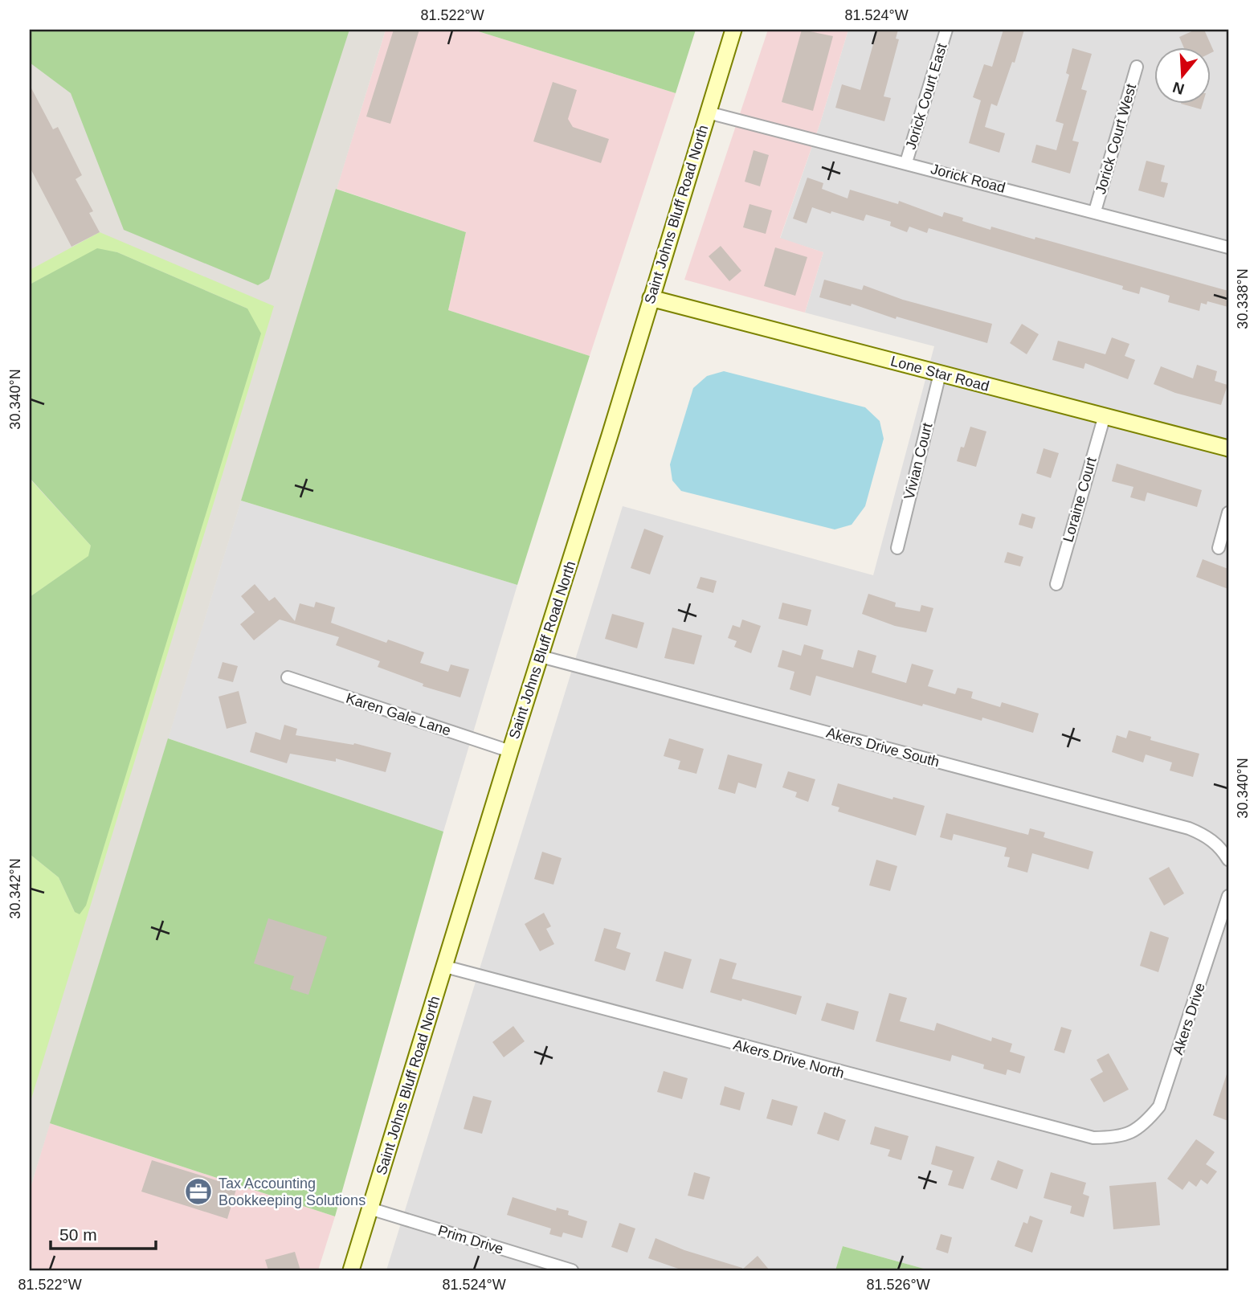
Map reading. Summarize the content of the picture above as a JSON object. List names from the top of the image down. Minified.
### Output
{"streets":{"main road":["Saint Johns Bluff Road North","Lone Star Road"],"street":["Jorick Court East","Jorick Court West","Jorick Road","Vivian Court","Loraine Court","Karen Gale Lane","Akers Drive South","Akers Drive","Akers Drive North","Prim Drive"]},"crossings":[["Jorick Court East","Jorick Road"],["Jorick Court West","Jorick Road"],["Jorick Road","Saint Johns Bluff Road North"],["Saint Johns Bluff Road North","Lone Star Road"],["Saint Johns Bluff Road North","Karen Gale Lane"],["Saint Johns Bluff Road North","Akers Drive South"],["Saint Johns Bluff Road North","Akers Drive North"],["Saint Johns Bluff Road North","Prim Drive"],["Lone Star Road","Vivian Court"],["Lone Star Road","Loraine Court"],["Akers Drive","Akers Drive North"]],"places":{"office":["Tax Accounting Bookkeeping Solutions"]},"scale_bar":"50 m","north":"bottom","coordinates":["81.522°W","81.524°W","30.338°N","30.340°N","30.342°N","81.526°W"]}
